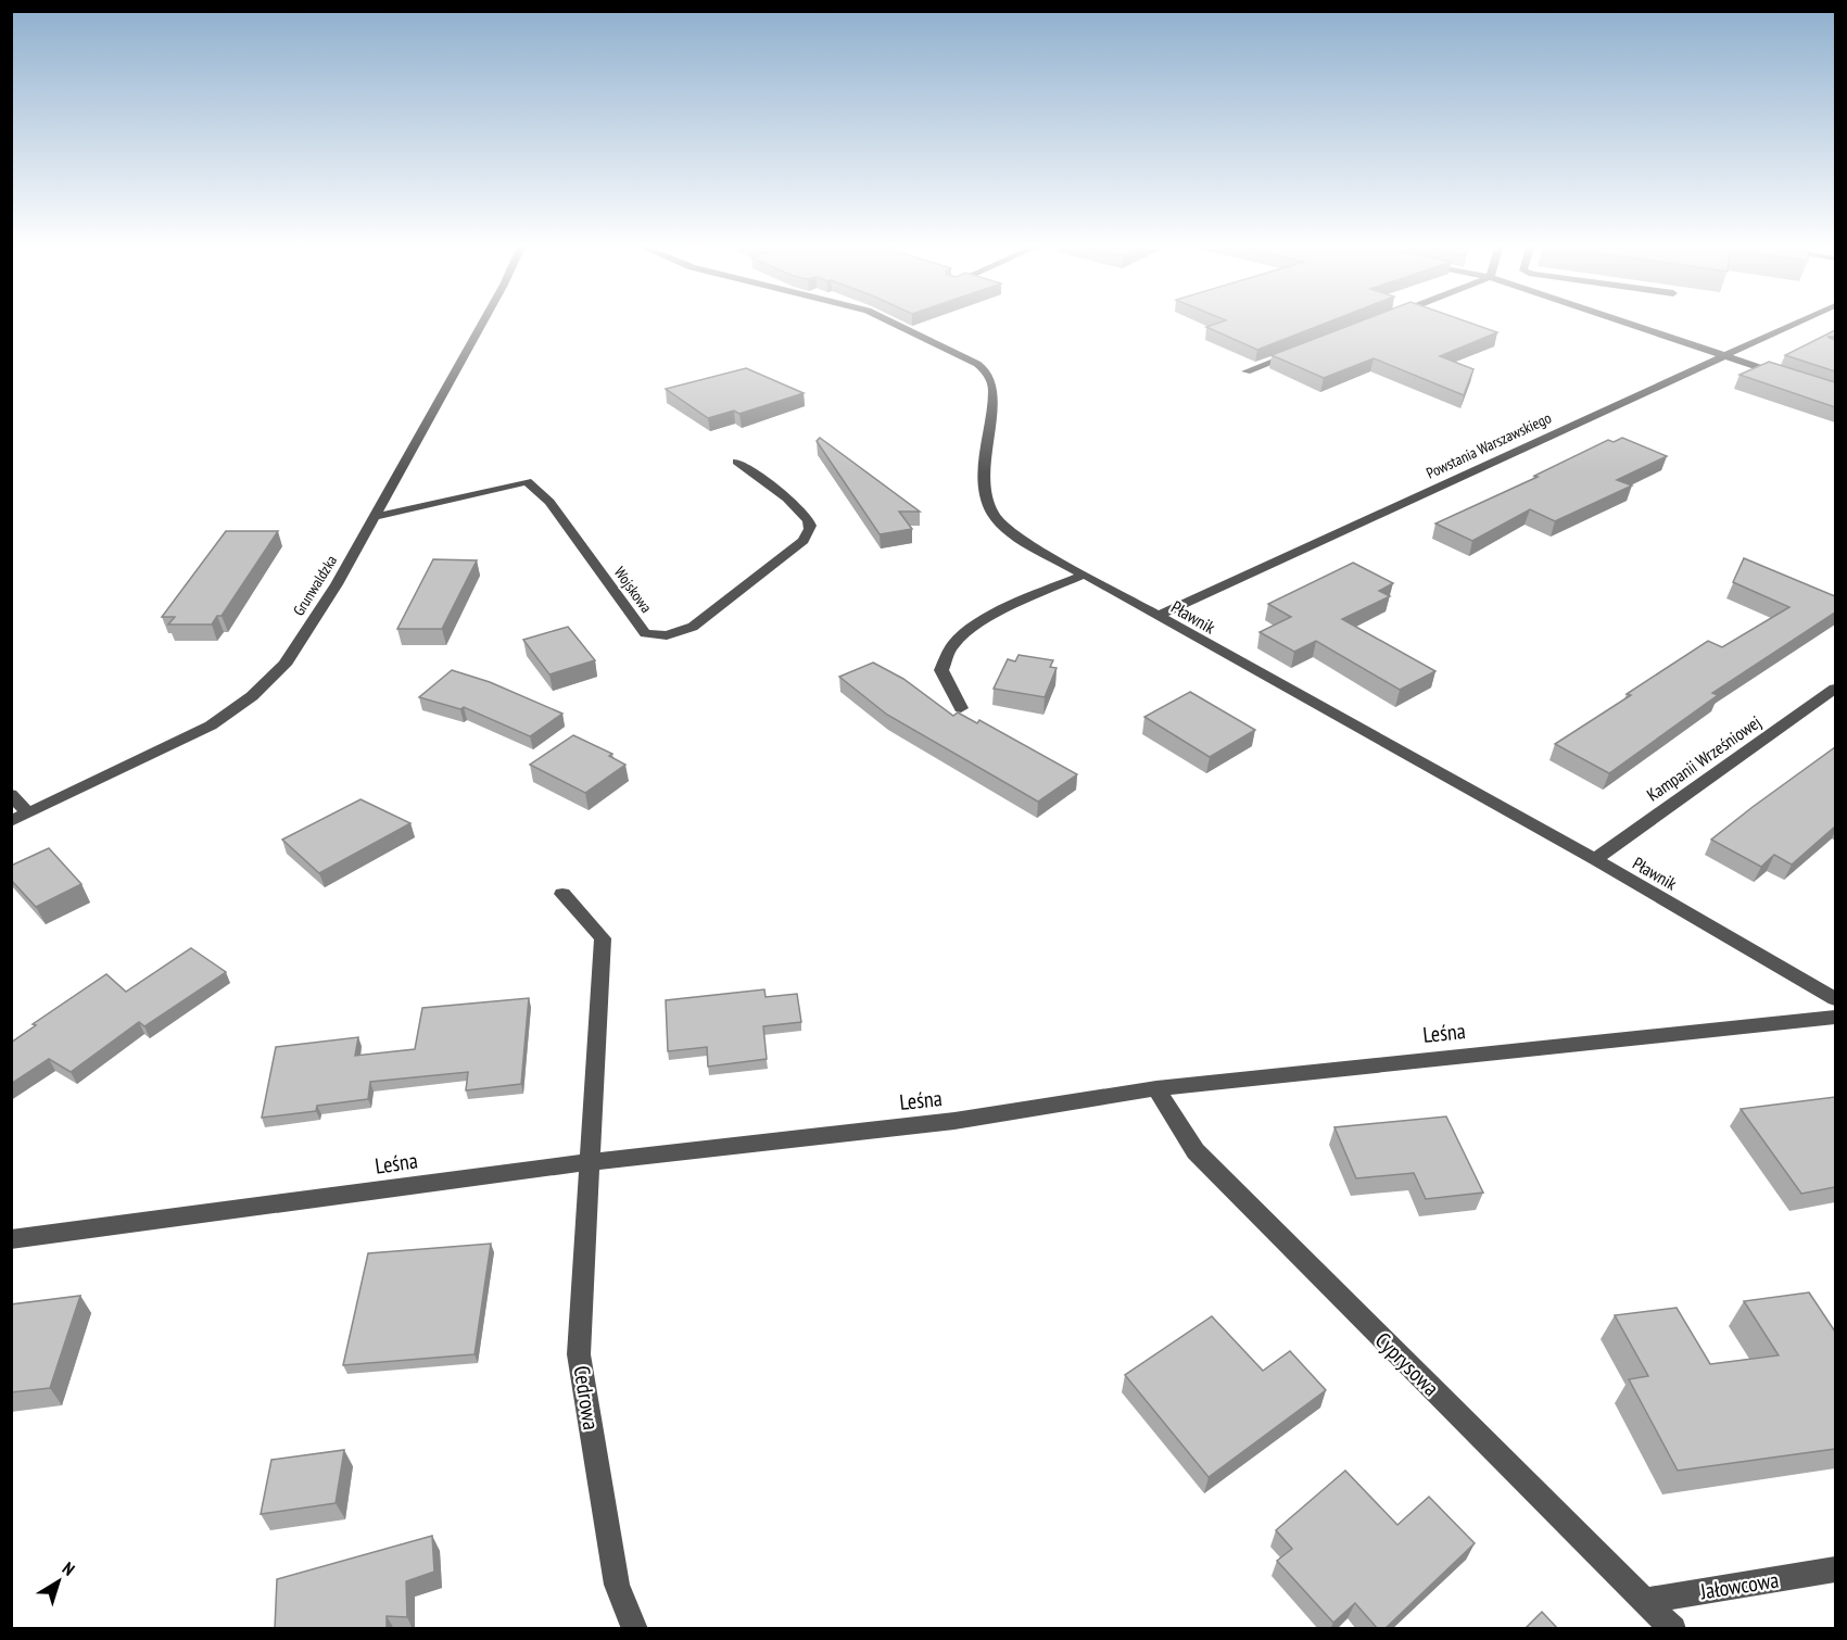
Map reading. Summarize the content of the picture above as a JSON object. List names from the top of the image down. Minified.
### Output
{"streets":{"street":["Powstania Warszawskiego","Grunwaldzka","Wojskowa","Pławnik","Kampanii Wrześniowej","Leśna","Cyprysowa","Cedrowa","Jałowcowa"]},"crossings":[["Powstania Warszawskiego","Pławnik"],["Grunwaldzka","Wojskowa"],["Pławnik","Kampanii Wrześniowej"],["Leśna","Cyprysowa"],["Leśna","Cedrowa"],["Cyprysowa","Jałowcowa"]],"north":"top right"}
